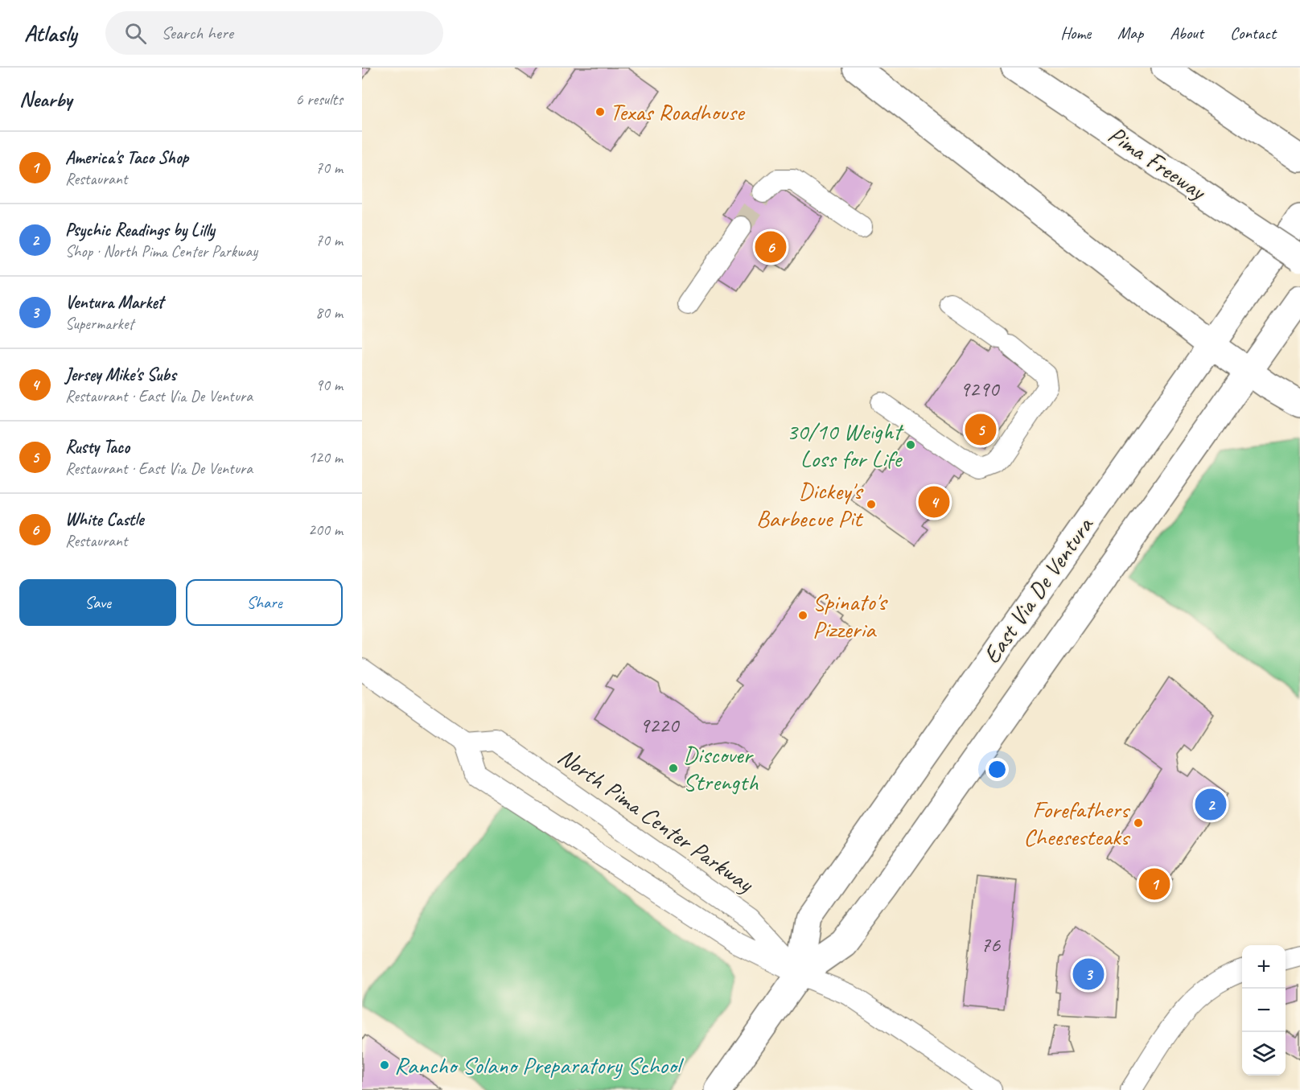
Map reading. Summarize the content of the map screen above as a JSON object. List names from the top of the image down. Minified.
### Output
{"streets":{"main road":["Pima Freeway","East Via De Ventura"],"street":["North Pima Center Parkway"]},"crossings":[["East Via De Ventura","North Pima Center Parkway"]],"places":["Texas Roadhouse","30/10 Weight Loss for Life","Dickey's Barbecue Pit","Spinato's Pizzeria","Discover Strength","Forefathers Cheesesteaks","Rancho Solano Preparatory School"],"house_numbers":["9290","9220","76"],"page":{"header":"Atlasly","search":"Search here","nav":["Home","Map","About","Contact"],"heading":["Nearby","6 results"],"list":[{"mark":"1","name":"America's Taco Shop","note":"Restaurant","value":"70 m"},{"mark":"2","name":"Psychic Readings by Lilly","note":"Shop · North Pima Center Parkway","value":"70 m"},{"mark":"3","name":"Ventura Market","note":"Supermarket","value":"80 m"},{"mark":"4","name":"Jersey Mike's Subs","note":"Restaurant · East Via De Ventura","value":"90 m"},{"mark":"5","name":"Rusty Taco","note":"Restaurant · East Via De Ventura","value":"120 m"},{"mark":"6","name":"White Castle","note":"Restaurant","value":"200 m"}],"pins":["6","5","4","2","1","3"],"buttons":["Save","Share"],"map_buttons":["+","−"]}}
